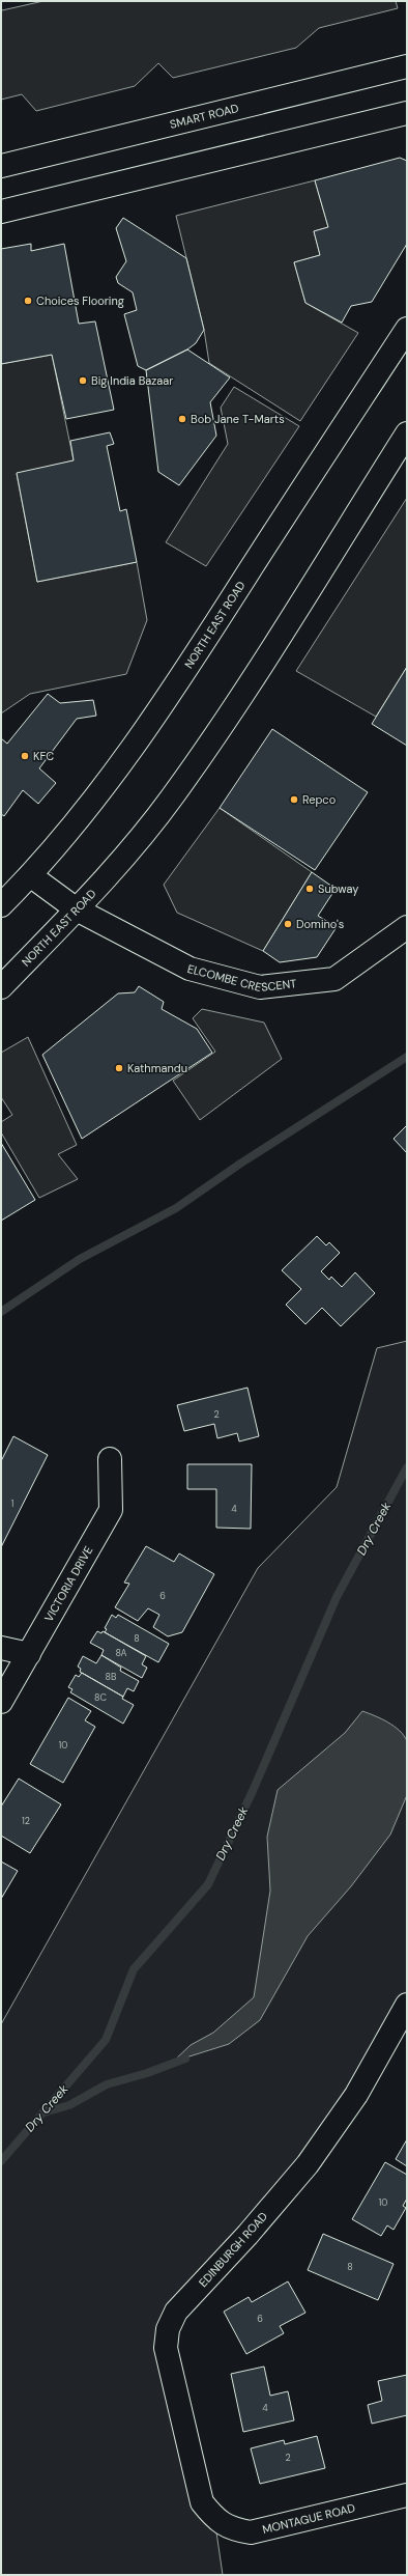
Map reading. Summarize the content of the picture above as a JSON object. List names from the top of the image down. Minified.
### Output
{"streets":{"main road":["SMART ROAD","NORTH EAST ROAD","ELCOMBE CRESCENT","VICTORIA DRIVE","EDINBURGH ROAD","MONTAGUE ROAD"]},"crossings":[["NORTH EAST ROAD","ELCOMBE CRESCENT"],["EDINBURGH ROAD","MONTAGUE ROAD"]],"water":["Dry Creek"],"places":["Choices Flooring","Big India Bazaar","Bob Jane T-Marts","KFC","Repco","Subway","Domino's","Kathmandu"],"house_numbers":["2","1","4","6","8","8A","8B","8C","10","12","10","8","6","4","2"]}
